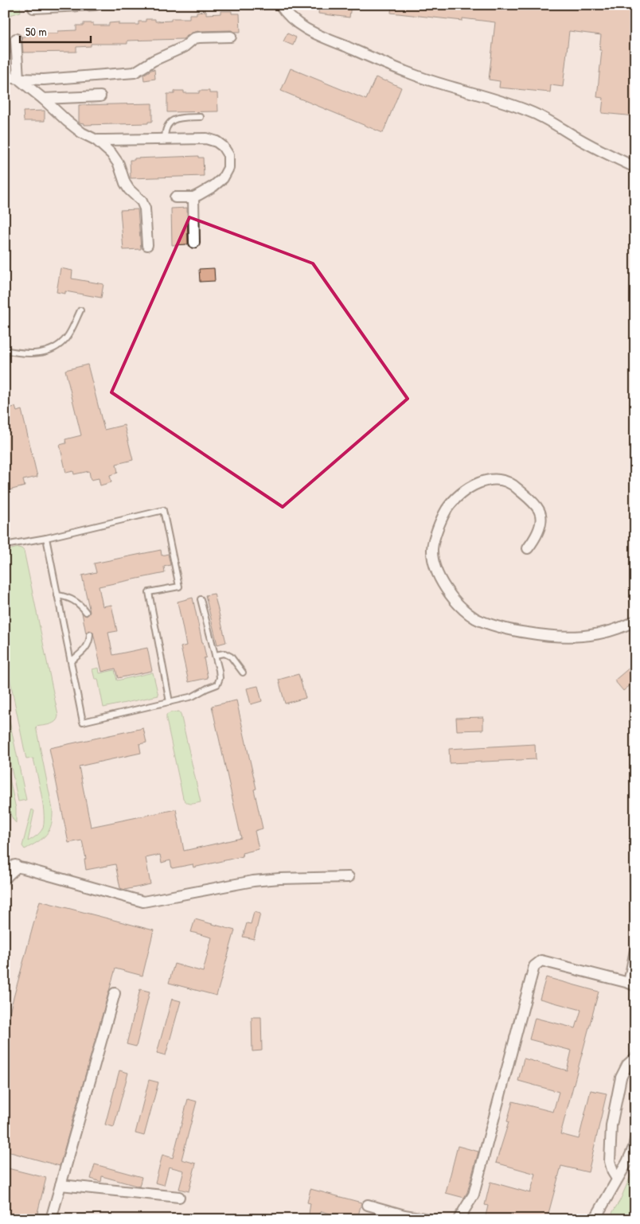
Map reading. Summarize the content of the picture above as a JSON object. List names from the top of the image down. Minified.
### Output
{"scale_bar":"50 m"}
